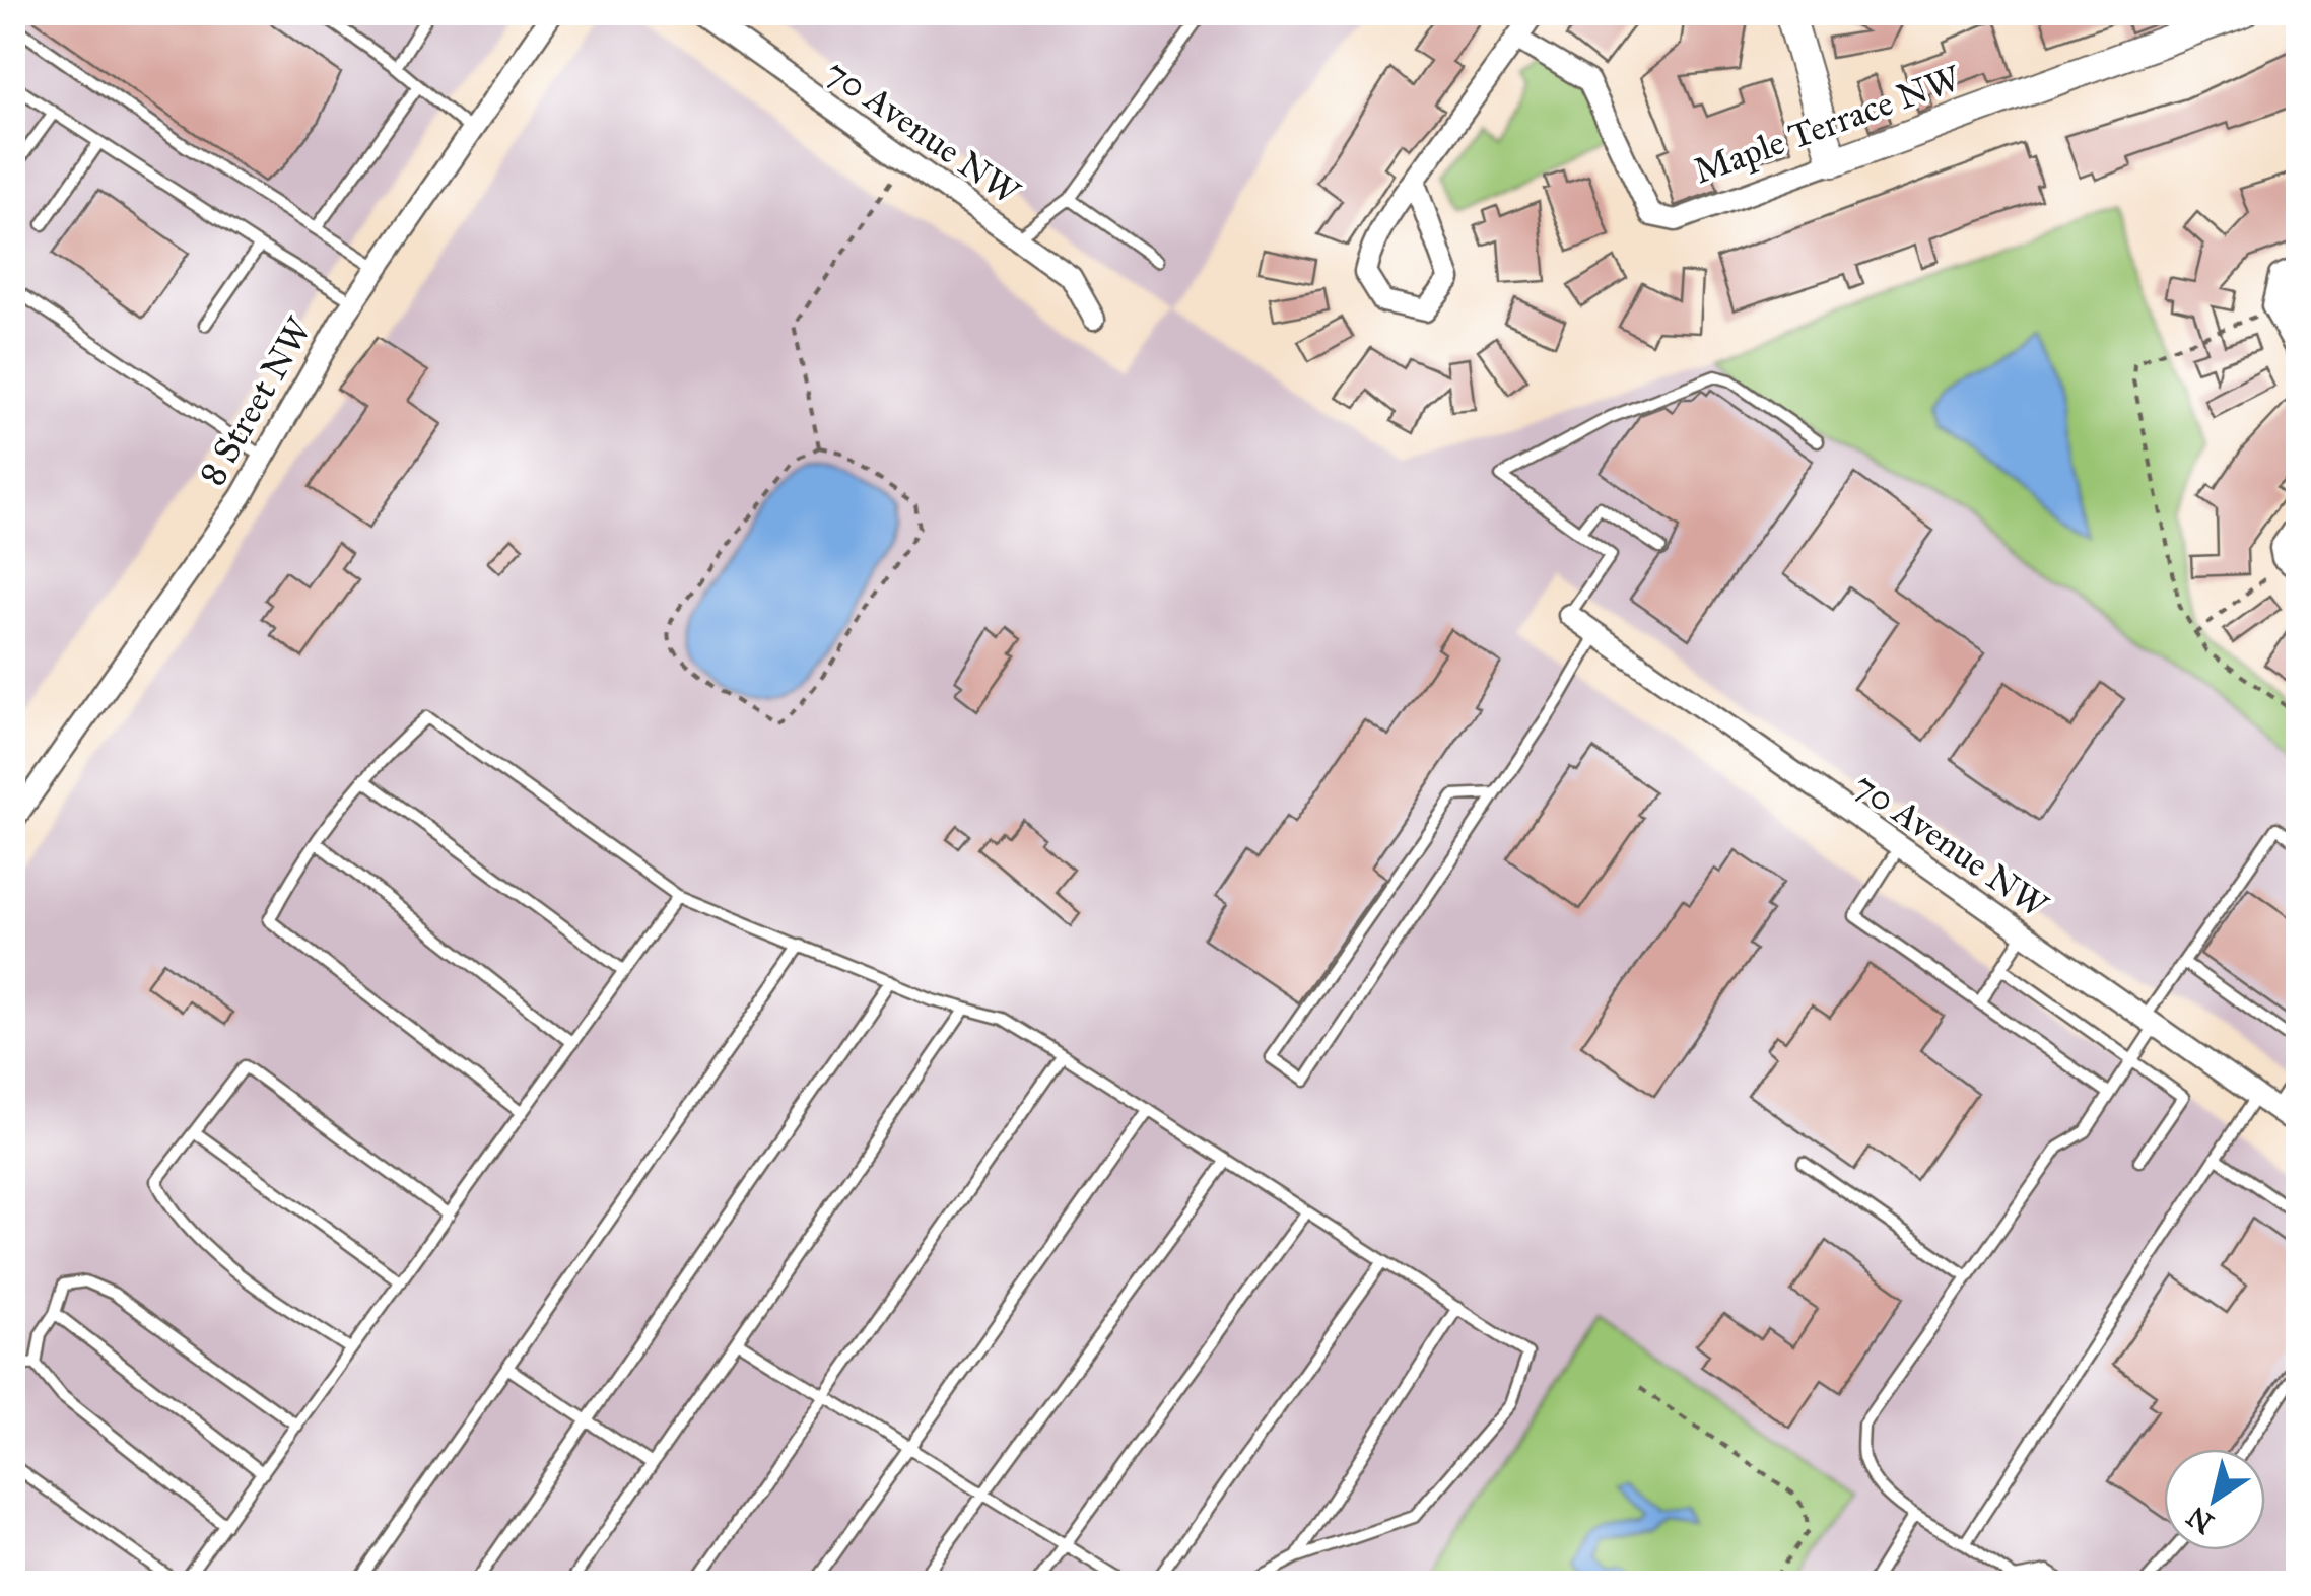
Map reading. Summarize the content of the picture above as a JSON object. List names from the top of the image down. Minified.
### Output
{"streets":{"street":["Maple Terrace NW","70 Avenue NW","8 Street NW"]},"north":"bottom left"}
